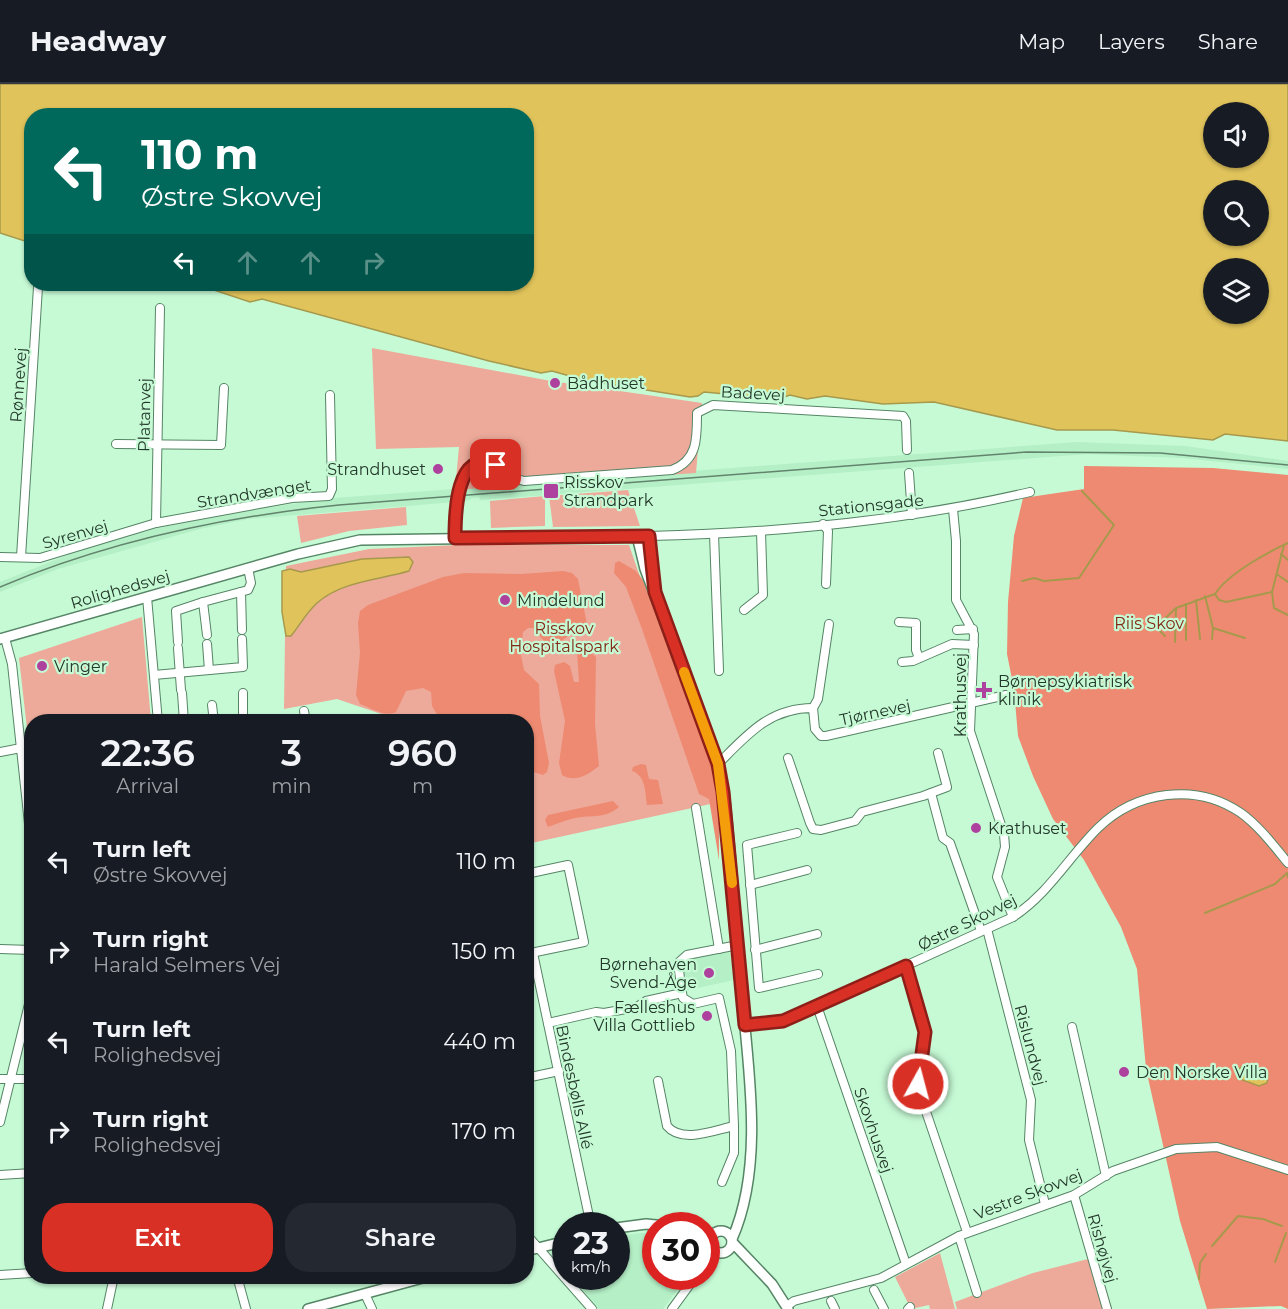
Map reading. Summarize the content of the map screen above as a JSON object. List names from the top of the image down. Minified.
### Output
{"streets":{"street":["Rønnevej","Badevej","Platanvej","Strandvænget","Stationsgade","Syrenvej","Rolighedsvej","Krathusvej","Tjørnevej","Østre Skovvej","Rislundvej","Bindesbølls Allé","Skovhusvej","Vestre Skovvej","Rishøjvej"]},"crossings":[["Rønnevej","Syrenvej"],["Badevej","Rolighedsvej"],["Platanvej","Strandvænget"],["Platanvej","Syrenvej"],["Strandvænget","Syrenvej"],["Stationsgade","Rolighedsvej"],["Stationsgade","Krathusvej"],["Krathusvej","Tjørnevej"],["Krathusvej","Østre Skovvej"],["Østre Skovvej","Rislundvej"],["Østre Skovvej","Skovhusvej"],["Rislundvej","Vestre Skovvej"],["Skovhusvej","Vestre Skovvej"],["Vestre Skovvej","Rishøjvej"]],"parks":["Riis Skov","Risskov Hospitalspark"],"places":{"other":["Bådhuset","Strandhuset","Mindelund","Vinger","Krathuset","Børnehaven Svend-Åge","Fælleshus Villa Gottlieb","Den Norske Villa"],"transit":["Risskov Strandpark"],"health":["Børnepsykiatrisk klinik"]},"page":{"header":"Headway","nav":["Map","Layers","Share"],"turn":["110 m","Østre Skovvej"],"eta":["22:36","Arrival","3","min","960","m"],"list":[{"name":"Turn left","note":"Østre Skovvej","value":"110 m"},{"name":"Turn right","note":"Harald Selmers Vej","value":"150 m"},{"name":"Turn left","note":"Rolighedsvej","value":"440 m"},{"name":"Turn right","note":"Rolighedsvej","value":"170 m"}],"buttons":["Exit","Share"],"speed":"23 km/h","limit":"30"}}
